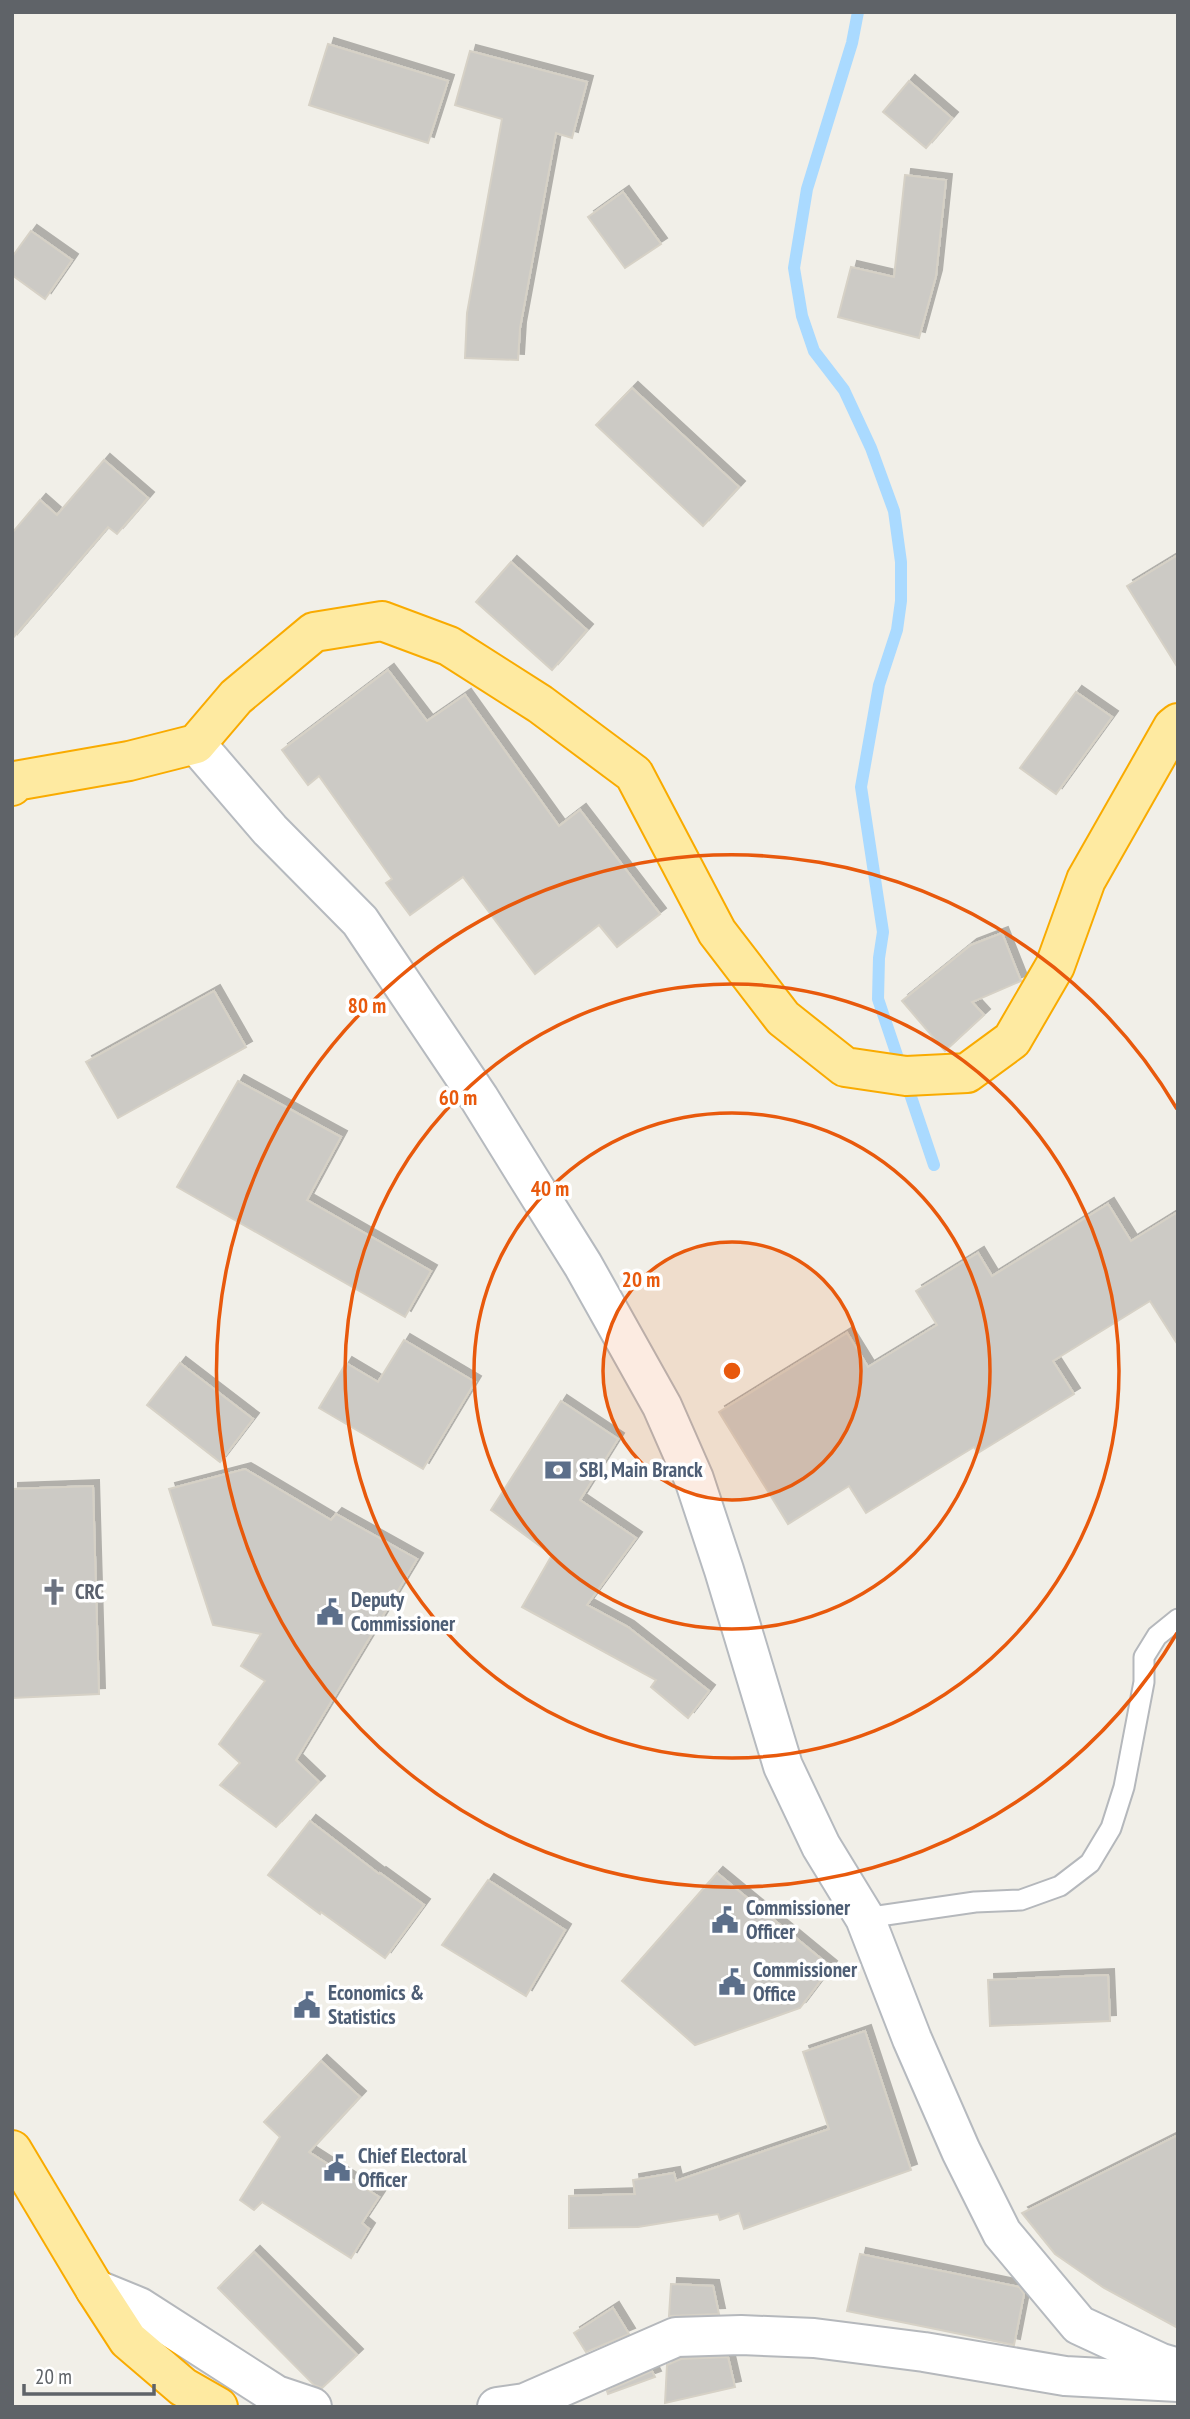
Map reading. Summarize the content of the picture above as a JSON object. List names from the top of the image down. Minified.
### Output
{"places":{"bank":["SBI, Main Branck"],"church":["CRC"],"public building":["Deputy Commissioner","Commissioner Officer","Commissioner Office","Economics & Statistics","Chief Electoral Officer"]},"scale_bar":"20 m","rings":["80 m","60 m","40 m","20 m"]}
